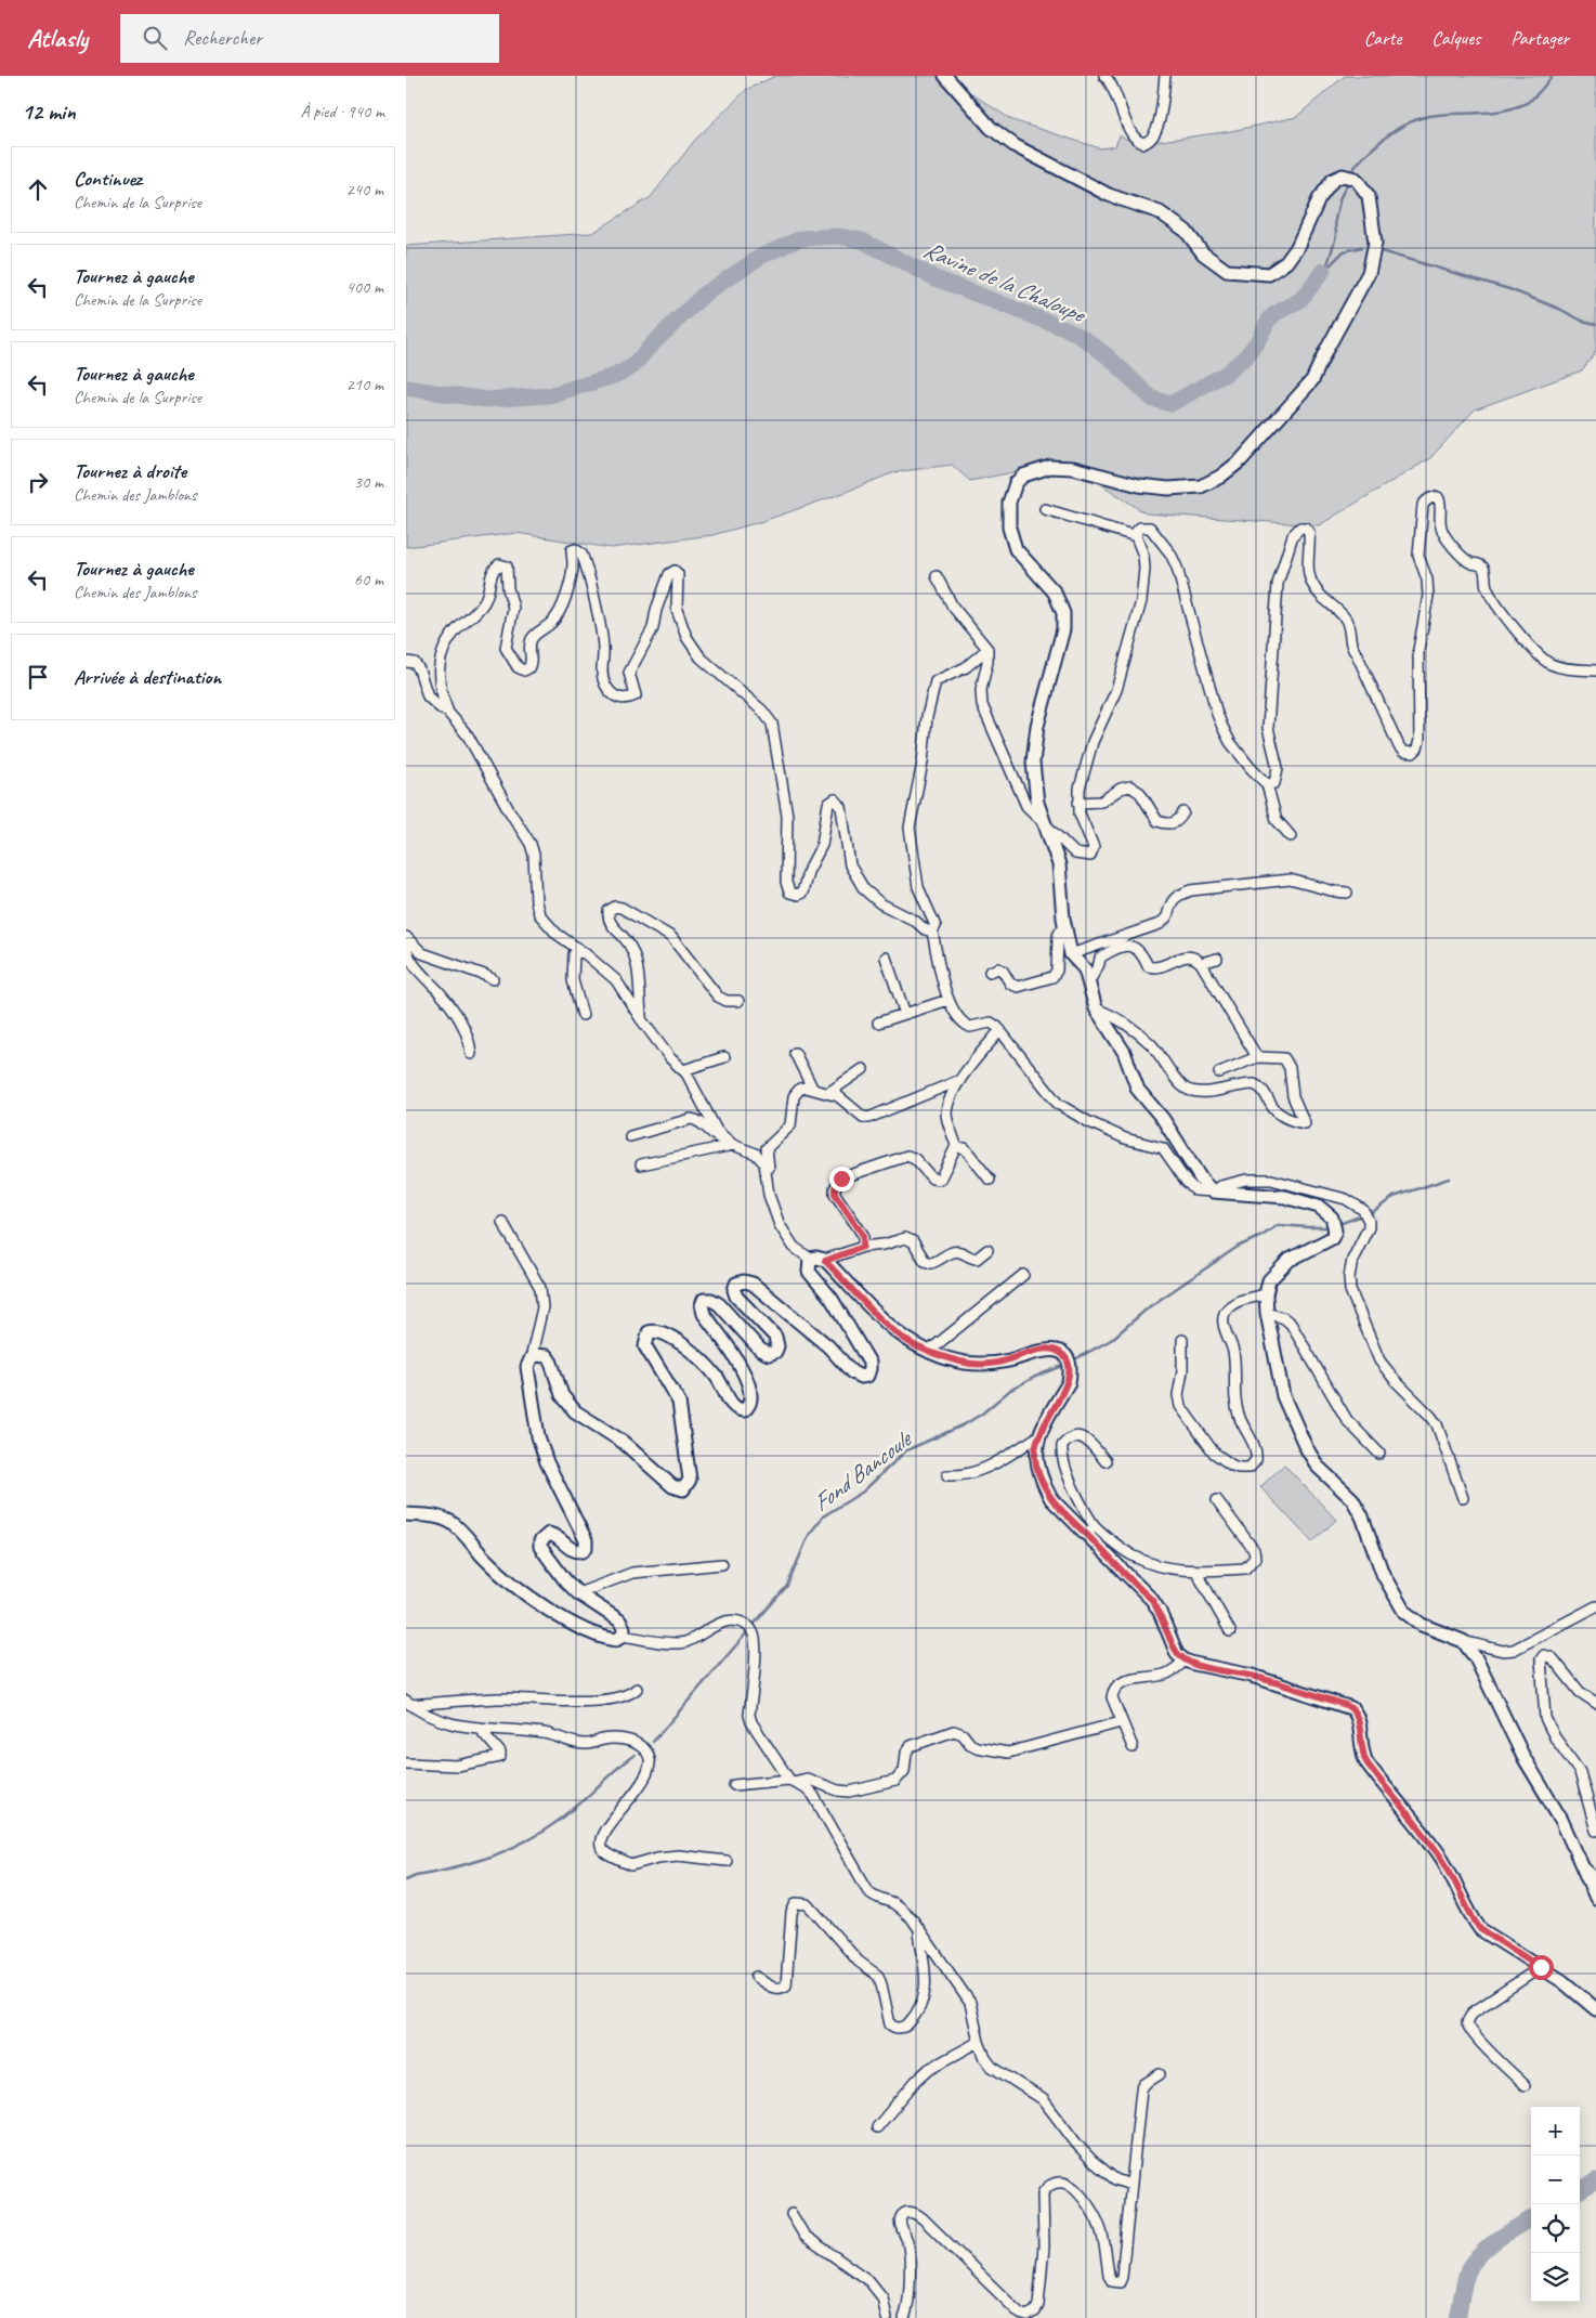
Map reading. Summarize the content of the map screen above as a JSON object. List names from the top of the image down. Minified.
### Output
{"water":["Ravine de la Chaloupe","Fond Bancoule"],"page":{"header":"Atlasly","search":"Rechercher","nav":["Carte","Calques","Partager"],"heading":["12 min","À pied · 940 m"],"list":[["Continuez","Chemin de la Surprise","240 m"],["Tournez à gauche","Chemin de la Surprise","400 m"],["Tournez à gauche","Chemin de la Surprise","210 m"],["Tournez à droite","Chemin des Jamblons","30 m"],["Tournez à gauche","Chemin des Jamblons","60 m"],"Arrivée à destination"],"map_buttons":["+","−"]}}
